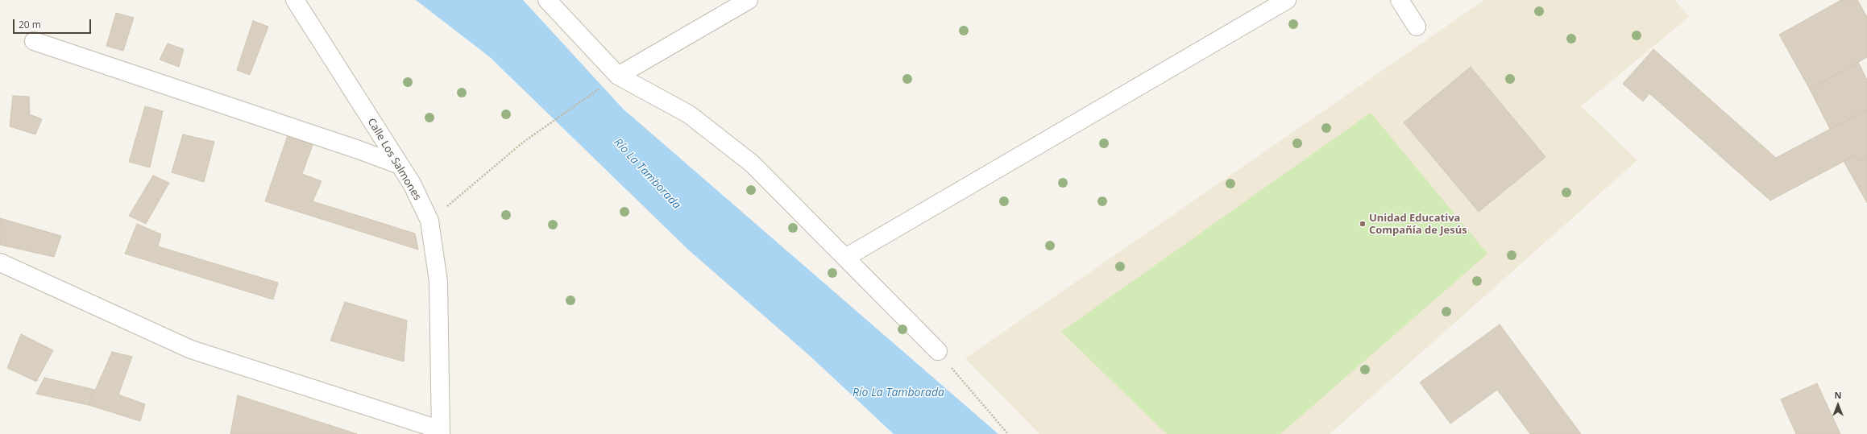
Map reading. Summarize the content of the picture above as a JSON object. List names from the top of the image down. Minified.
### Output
{"streets":{"street":["Calle Los Salmones"]},"water":["Río La Tamborada"],"places":["Unidad Educativa Compañía de Jesús"],"scale_bar":"20 m","north":"top"}
